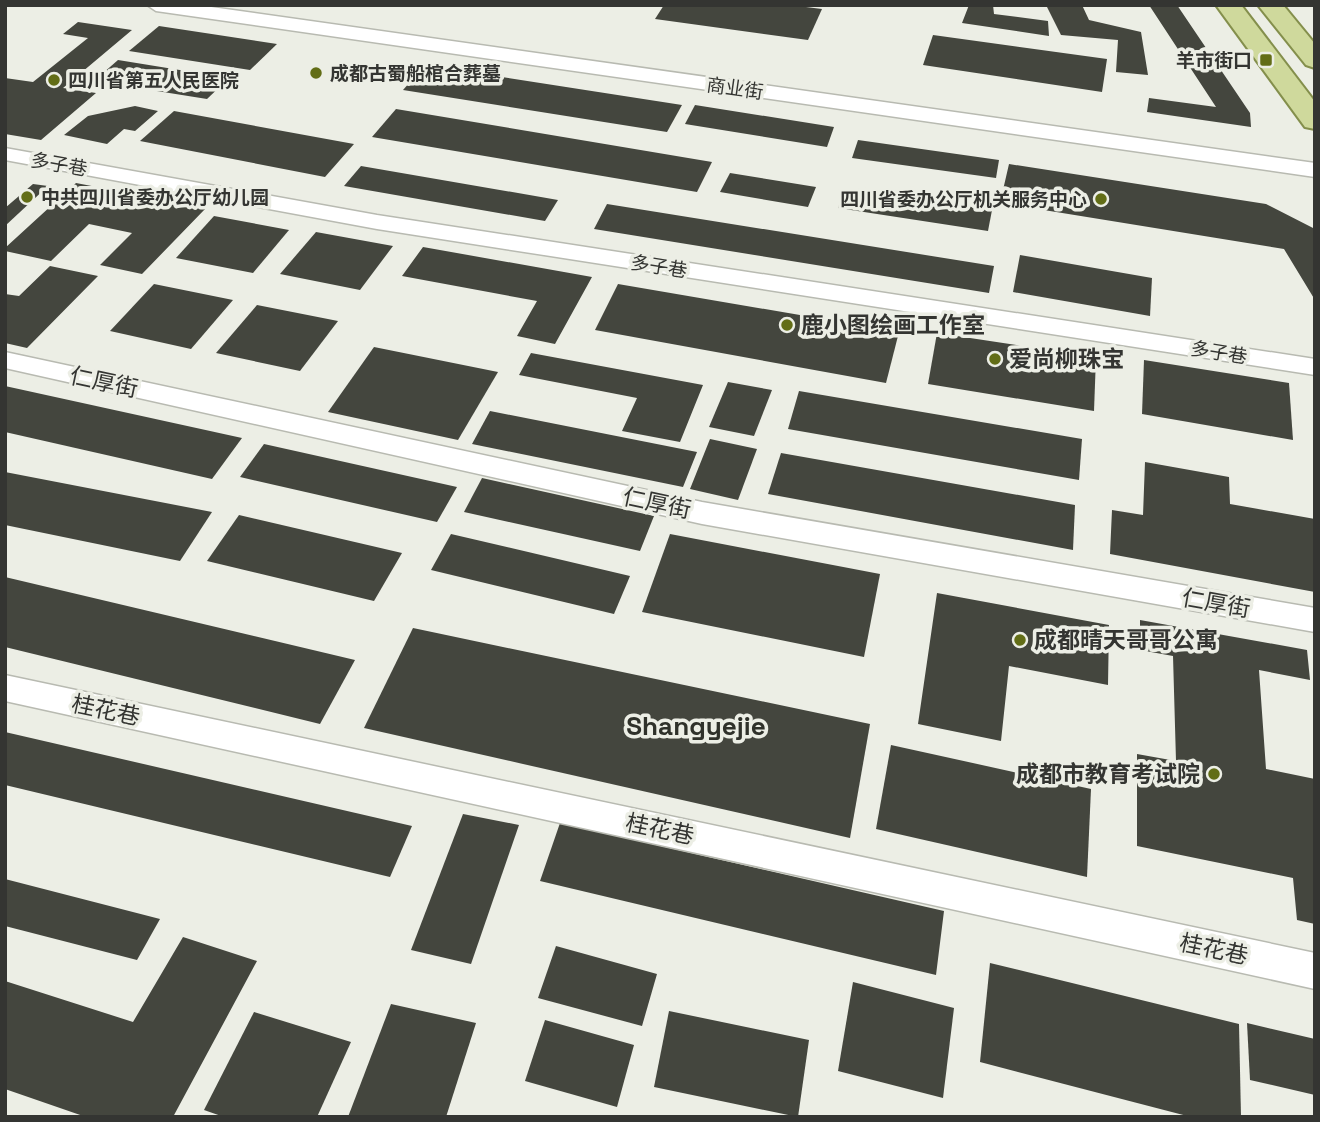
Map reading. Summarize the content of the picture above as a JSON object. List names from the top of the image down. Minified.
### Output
{"streets":{"street":["商业街","多子巷","仁厚街","桂花巷"]},"districts":["Shangyejie"],"places":{"transit":["羊市街口"],"other":["成都古蜀船棺合葬墓","四川省第五人民医院","中共四川省委办公厅幼儿园","四川省委办公厅机关服务中心","鹿小图绘画工作室","爱尚柳珠宝","成都晴天哥哥公寓","成都市教育考试院"]}}
